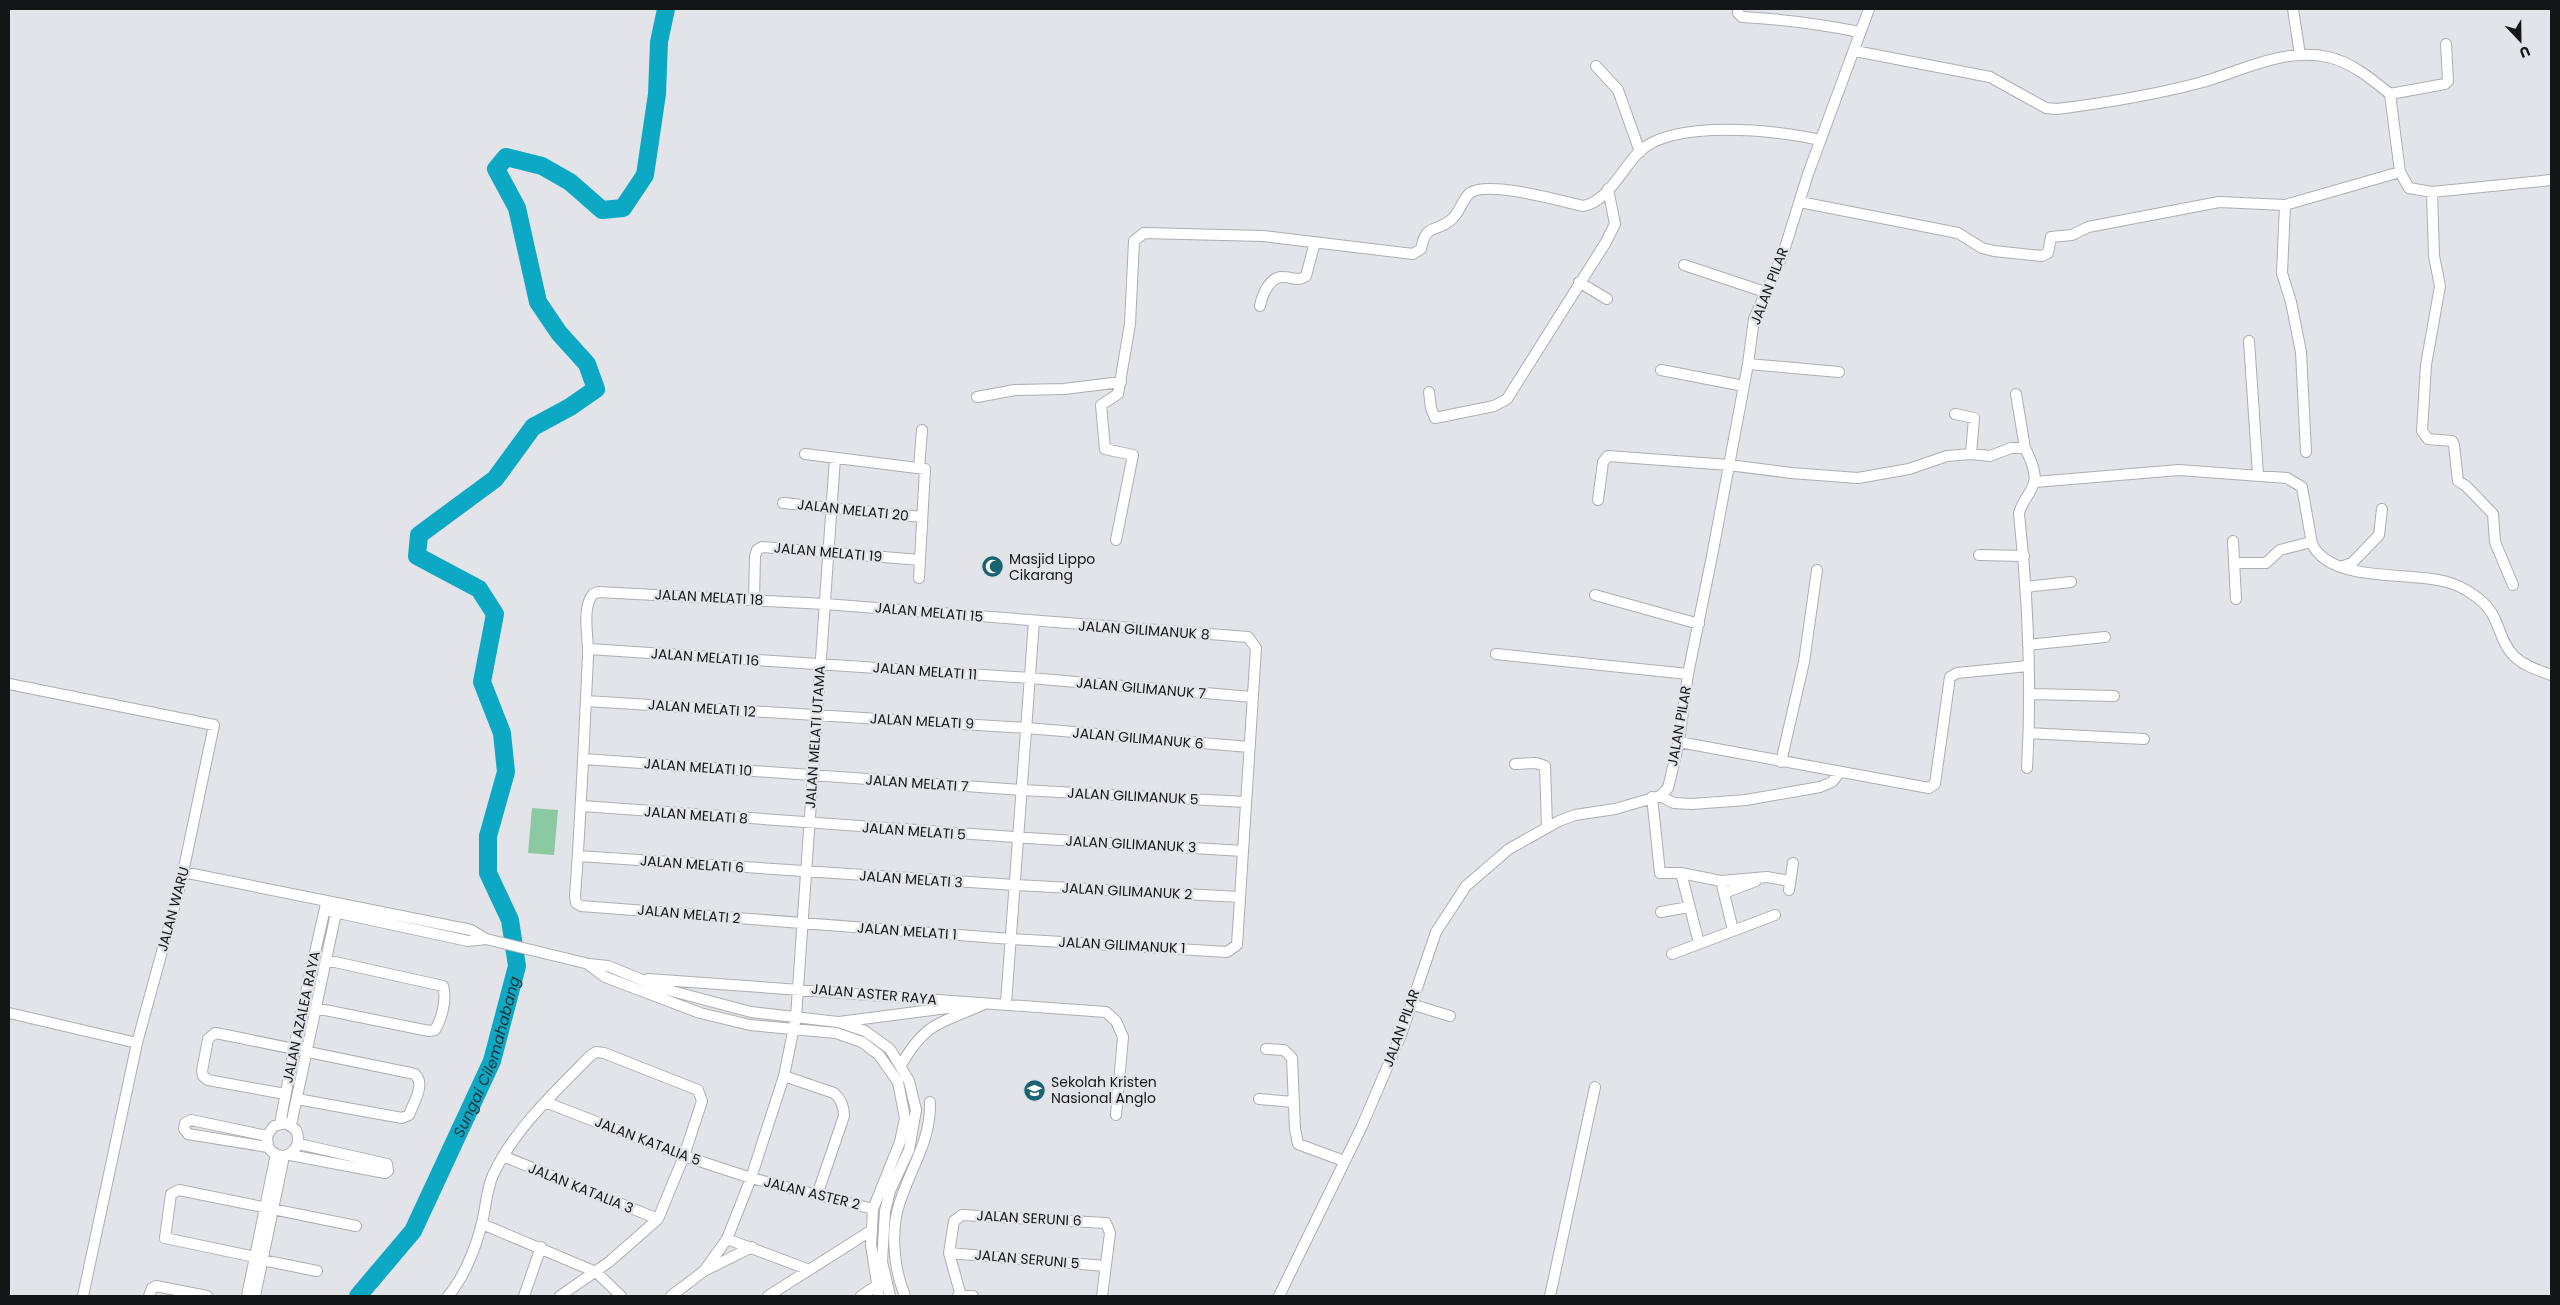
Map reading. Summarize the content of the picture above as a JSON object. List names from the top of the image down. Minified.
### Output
{"streets":{"street":["JALAN PILAR","JALAN MELATI 20","JALAN MELATI 19","JALAN MELATI 18","JALAN MELATI 15","JALAN GILIMANUK 8","JALAN MELATI 16","JALAN MELATI 11","JALAN GILIMANUK 7","JALAN MELATI 12","JALAN MELATI 9","JALAN MELATI UTAMA","JALAN GILIMANUK 6","JALAN MELATI 10","JALAN MELATI 7","JALAN GILIMANUK 5","JALAN MELATI 8","JALAN MELATI 5","JALAN GILIMANUK 3","JALAN MELATI 6","JALAN MELATI 3","JALAN GILIMANUK 2","JALAN WARU","JALAN MELATI 2","JALAN MELATI 1","JALAN GILIMANUK 1","JALAN ASTER RAYA","JALAN AZALEA RAYA","JALAN KATALIA 5","JALAN KATALIA 3","JALAN ASTER 2","JALAN SERUNI 6","JALAN SERUNI 5"]},"crossings":[["JALAN MELATI 20","JALAN MELATI UTAMA"],["JALAN MELATI 19","JALAN MELATI 18"],["JALAN MELATI 19","JALAN MELATI UTAMA"],["JALAN MELATI 18","JALAN MELATI 15"],["JALAN MELATI 18","JALAN MELATI 16"],["JALAN MELATI 18","JALAN MELATI UTAMA"],["JALAN MELATI 15","JALAN GILIMANUK 8"],["JALAN MELATI 15","JALAN MELATI UTAMA"],["JALAN GILIMANUK 8","JALAN GILIMANUK 7"],["JALAN MELATI 16","JALAN MELATI 11"],["JALAN MELATI 16","JALAN MELATI UTAMA"],["JALAN MELATI 11","JALAN GILIMANUK 7"],["JALAN MELATI 11","JALAN MELATI UTAMA"],["JALAN MELATI 12","JALAN MELATI 9"],["JALAN MELATI 12","JALAN MELATI UTAMA"],["JALAN MELATI 9","JALAN MELATI UTAMA"],["JALAN MELATI 9","JALAN GILIMANUK 6"],["JALAN MELATI UTAMA","JALAN MELATI 10"],["JALAN MELATI UTAMA","JALAN MELATI 7"],["JALAN MELATI UTAMA","JALAN MELATI 8"],["JALAN MELATI UTAMA","JALAN MELATI 5"],["JALAN MELATI UTAMA","JALAN MELATI 6"],["JALAN MELATI UTAMA","JALAN MELATI 3"],["JALAN MELATI UTAMA","JALAN MELATI 2"],["JALAN MELATI UTAMA","JALAN MELATI 1"],["JALAN MELATI UTAMA","JALAN ASTER RAYA"],["JALAN MELATI UTAMA","JALAN KATALIA 5"],["JALAN MELATI UTAMA","JALAN ASTER 2"],["JALAN MELATI 10","JALAN MELATI 7"],["JALAN MELATI 7","JALAN GILIMANUK 5"],["JALAN MELATI 8","JALAN MELATI 5"],["JALAN MELATI 5","JALAN GILIMANUK 3"],["JALAN MELATI 6","JALAN MELATI 3"],["JALAN MELATI 6","JALAN MELATI 2"],["JALAN MELATI 3","JALAN GILIMANUK 2"],["JALAN GILIMANUK 2","JALAN GILIMANUK 1"],["JALAN MELATI 2","JALAN MELATI 1"],["JALAN MELATI 1","JALAN GILIMANUK 1"],["JALAN KATALIA 5","JALAN ASTER 2"],["JALAN SERUNI 6","JALAN SERUNI 5"]],"water":["Sungai Cilemahabang"],"places":{"mosque":["Masjid Lippo Cikarang"],"school or university":["Sekolah Kristen Nasional Anglo"]},"north":"bottom"}
